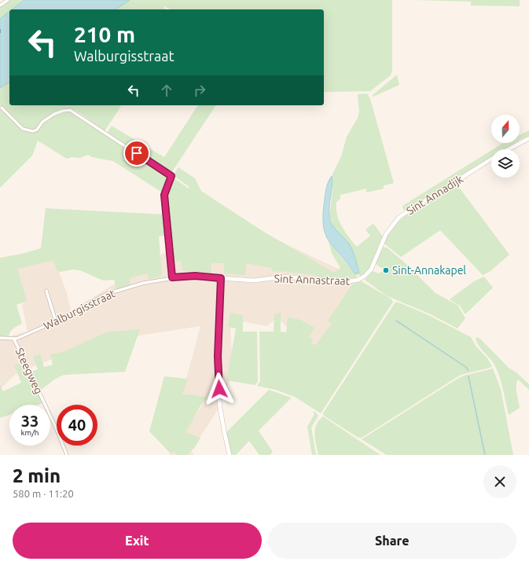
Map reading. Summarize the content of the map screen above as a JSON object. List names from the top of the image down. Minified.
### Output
{"streets":{"street":["Sint Annadijk","Sint Annastraat","Walburgisstraat","Steegweg"]},"crossings":[["Sint Annadijk","Sint Annastraat"],["Sint Annastraat","Walburgisstraat"],["Walburgisstraat","Steegweg"]],"places":["Sint-Annakapel"],"north":"top","page":{"turn":["210 m","Walburgisstraat"],"speed":"33 km/h","limit":"40","heading":["2 min","580 m · 11:20"],"buttons":["Exit","Share"]}}
